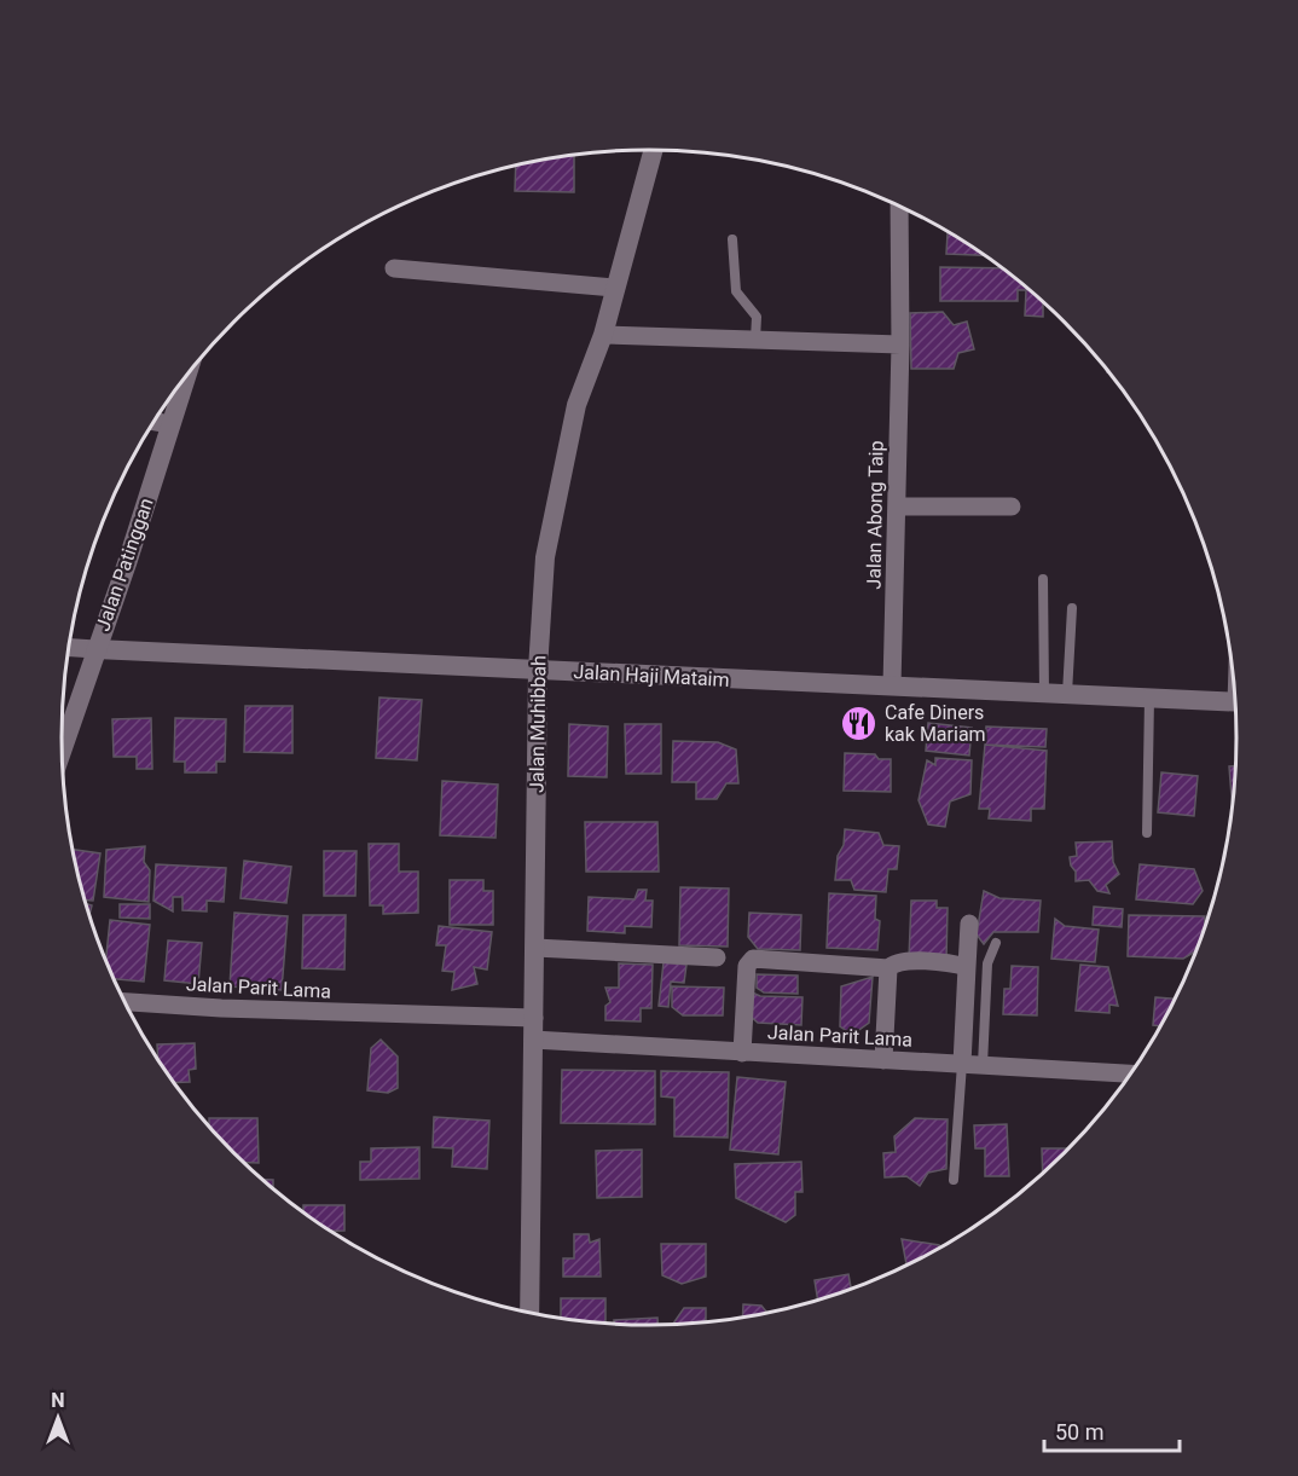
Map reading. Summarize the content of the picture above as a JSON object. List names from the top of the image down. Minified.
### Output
{"streets":{"main road":["Jalan Patinggan","Jalan Haji Mataim","Jalan Muhibbah"],"street":["Jalan Abong Taip","Jalan Parit Lama"]},"crossings":[["Jalan Abong Taip","Jalan Haji Mataim"],["Jalan Patinggan","Jalan Haji Mataim"],["Jalan Haji Mataim","Jalan Muhibbah"],["Jalan Muhibbah","Jalan Parit Lama"]],"places":{"restaurant":["Cafe Diners kak Mariam"]},"scale_bar":"50 m","north":"top"}
